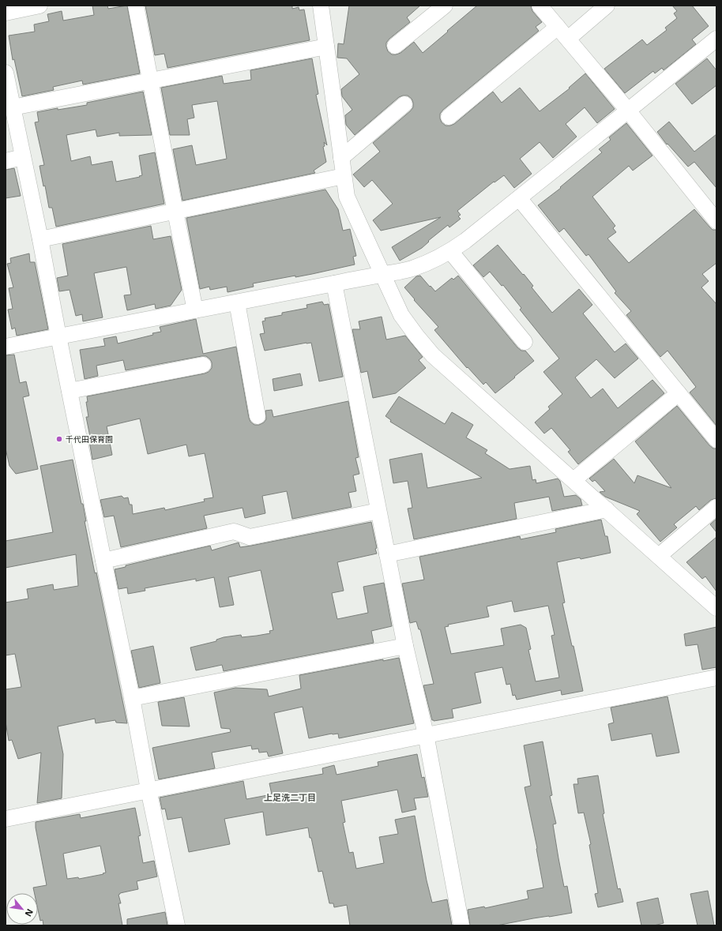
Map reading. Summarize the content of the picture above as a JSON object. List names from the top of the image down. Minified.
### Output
{"districts":["上足洗二丁目"],"places":["千代田保育園"],"north":"bottom right"}
